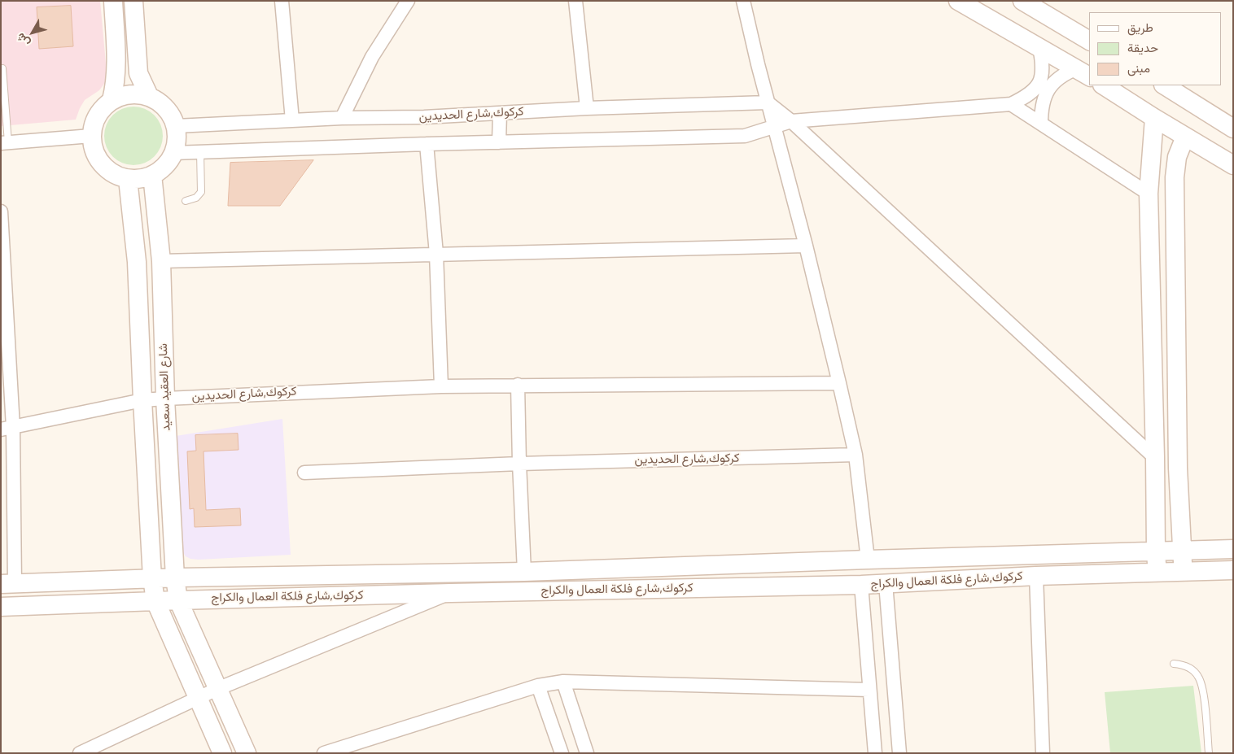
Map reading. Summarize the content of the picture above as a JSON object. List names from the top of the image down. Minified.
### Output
{"streets":{"street":["كركوك,شارع الحديدين","شارع العقيد سعيد","كركوك,شارع فلكة العمال والكراج"]},"crossings":[["كركوك,شارع الحديدين","شارع العقيد سعيد"],["شارع العقيد سعيد","كركوك,شارع فلكة العمال والكراج"]],"legend":["طريق","حديقة","مبنى"],"north":"bottom left"}
